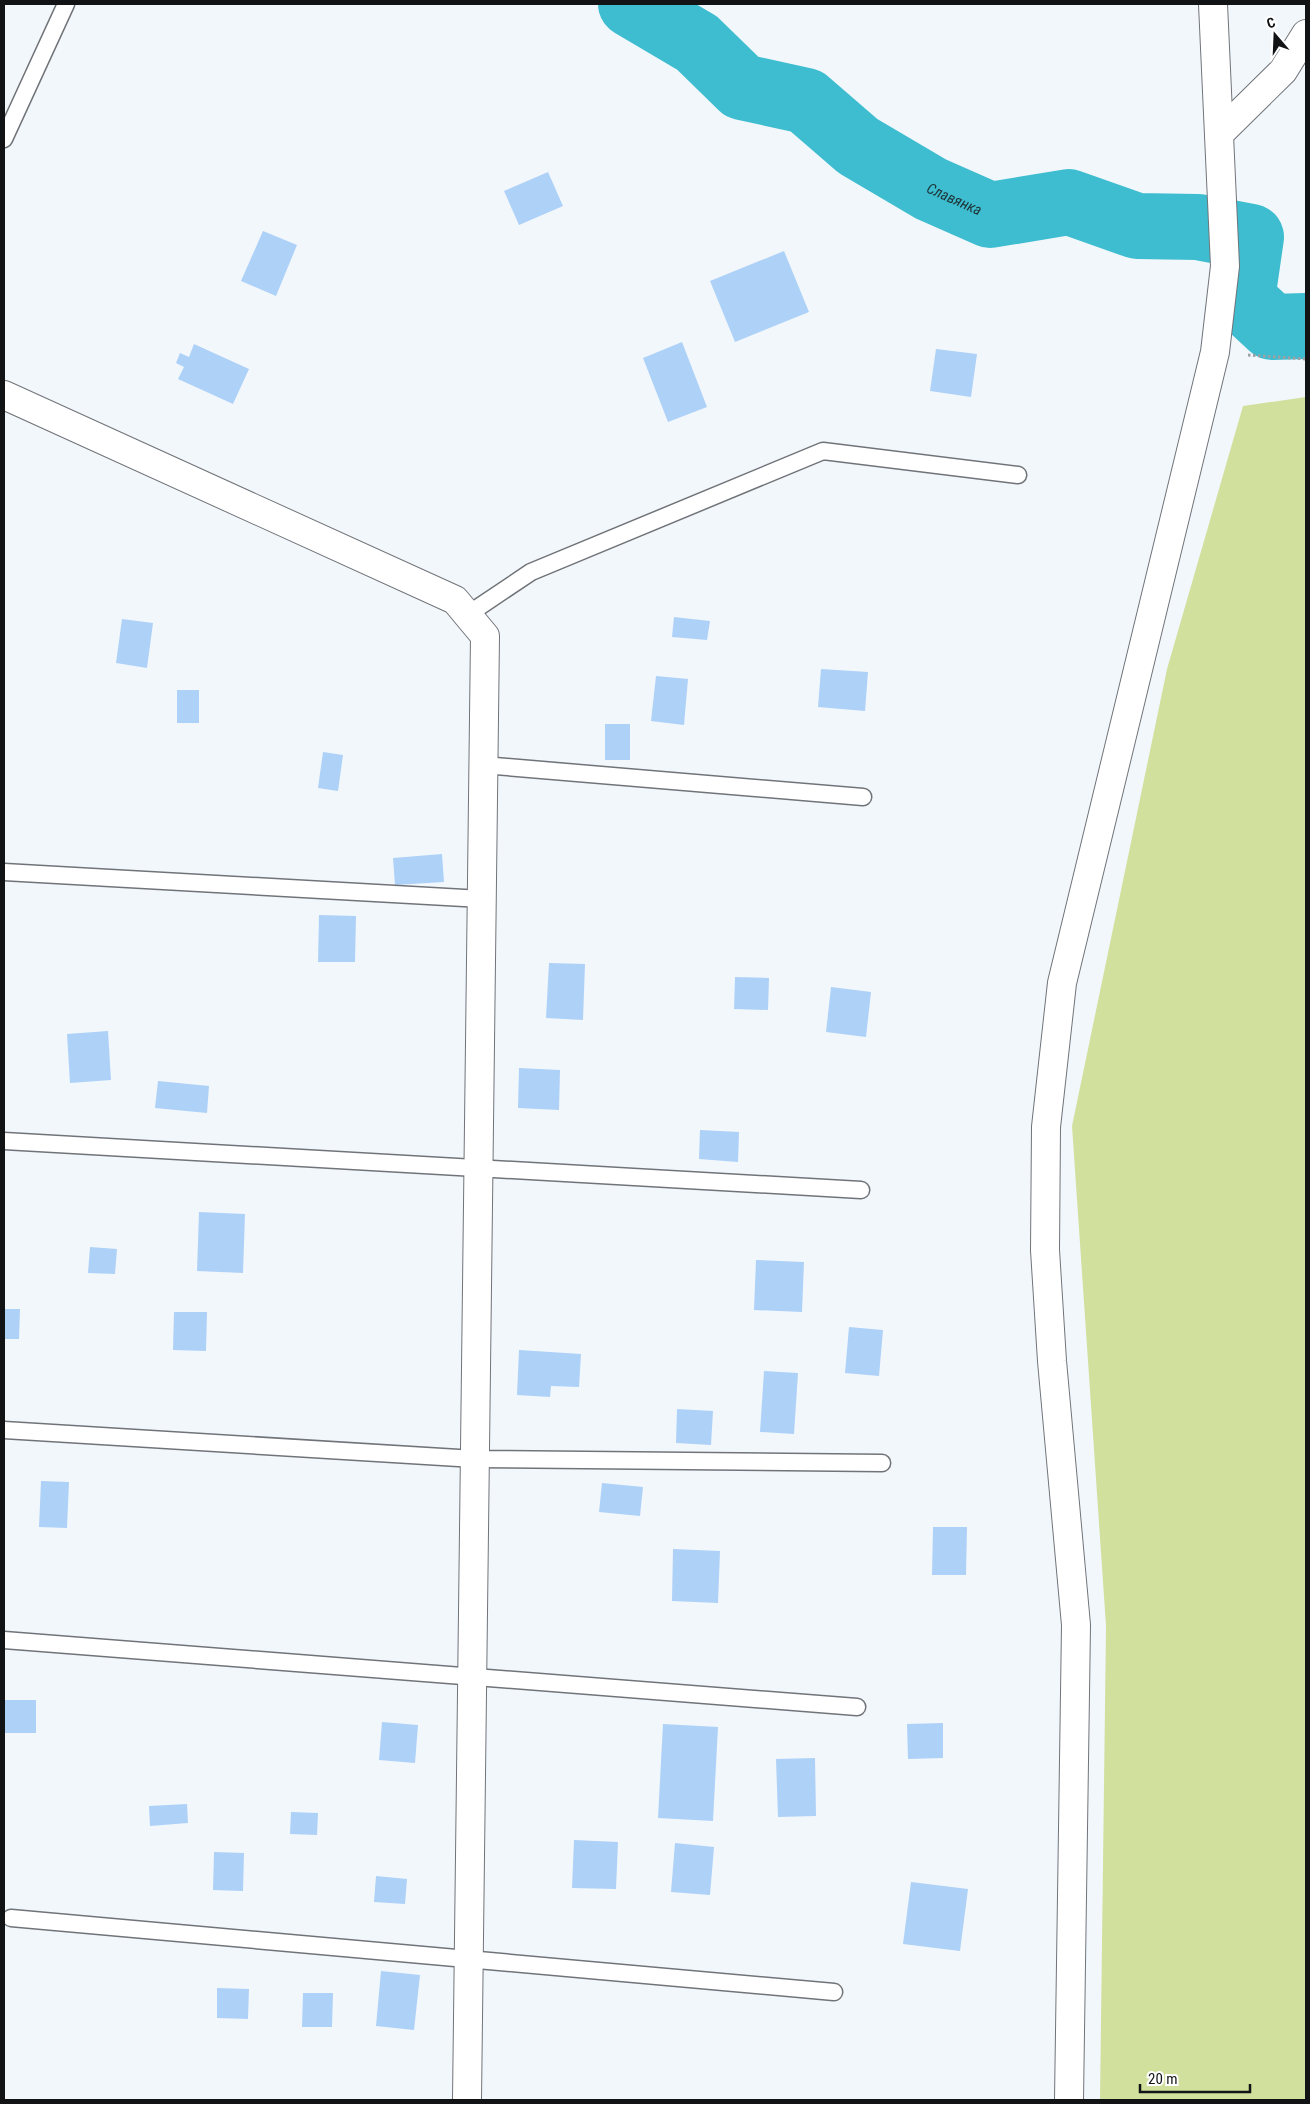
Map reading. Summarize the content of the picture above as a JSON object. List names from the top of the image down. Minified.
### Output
{"water":["Славянка"],"scale_bar":"20 m","north":"top"}
